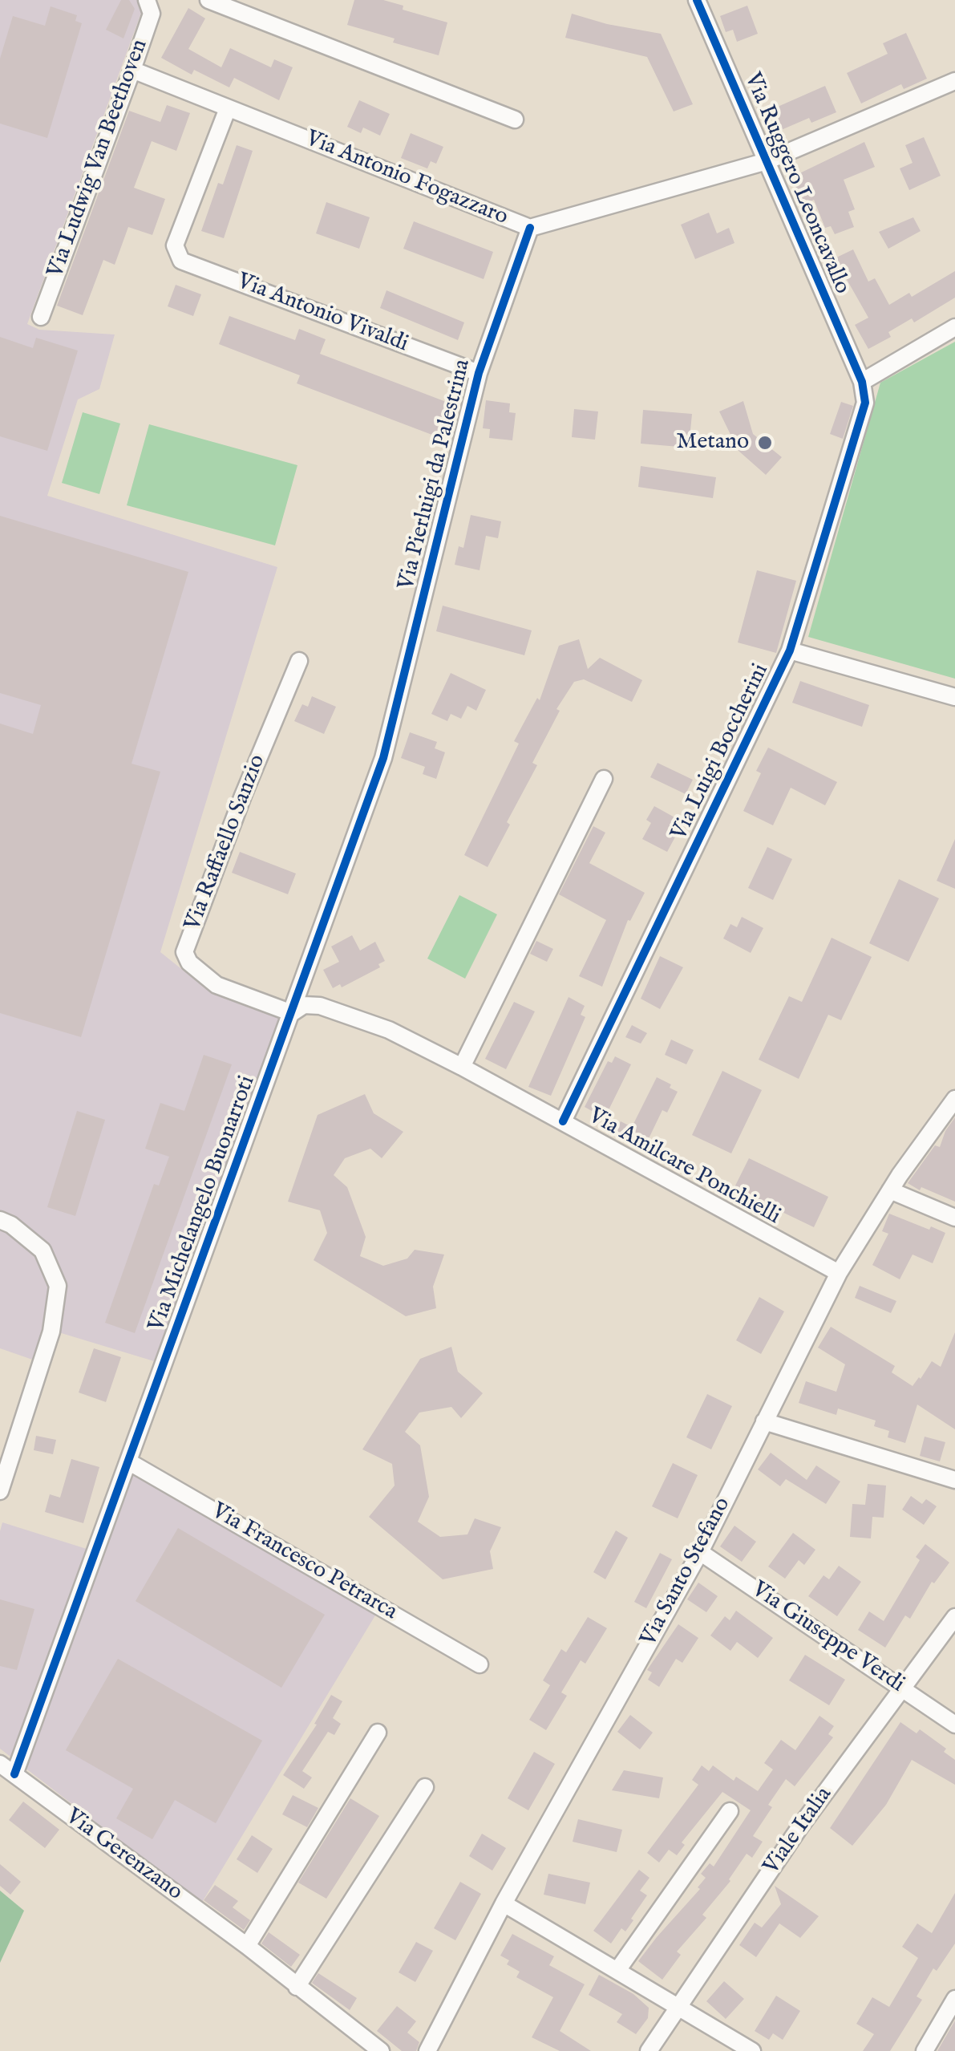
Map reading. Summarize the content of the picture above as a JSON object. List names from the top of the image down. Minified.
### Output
{"streets":{"street":["Via Ludwig Van Beethoven","Via Antonio Fogazzaro","Via Ruggero Leoncavallo","Via Antonio Vivaldi","Via Pierluigi da Palestrina","Via Luigi Boccherini","Via Raffaello Sanzio","Via Amilcare Ponchielli","Via Michelangelo Buonarroti","Via Francesco Petrarca","Via Santo Stefano","Via Giuseppe Verdi","Viale Italia","Via Gerenzano"]},"crossings":[["Via Ludwig Van Beethoven","Via Antonio Fogazzaro"],["Via Antonio Fogazzaro","Via Ruggero Leoncavallo"],["Via Antonio Fogazzaro","Via Antonio Vivaldi"],["Via Antonio Fogazzaro","Via Pierluigi da Palestrina"],["Via Ruggero Leoncavallo","Via Luigi Boccherini"],["Via Antonio Vivaldi","Via Pierluigi da Palestrina"],["Via Pierluigi da Palestrina","Via Michelangelo Buonarroti"],["Via Luigi Boccherini","Via Amilcare Ponchielli"],["Via Raffaello Sanzio","Via Amilcare Ponchielli"],["Via Raffaello Sanzio","Via Michelangelo Buonarroti"],["Via Amilcare Ponchielli","Via Michelangelo Buonarroti"],["Via Amilcare Ponchielli","Via Santo Stefano"],["Via Michelangelo Buonarroti","Via Francesco Petrarca"],["Via Michelangelo Buonarroti","Via Gerenzano"],["Via Santo Stefano","Via Giuseppe Verdi"],["Via Giuseppe Verdi","Viale Italia"]],"places":["Metano"]}
